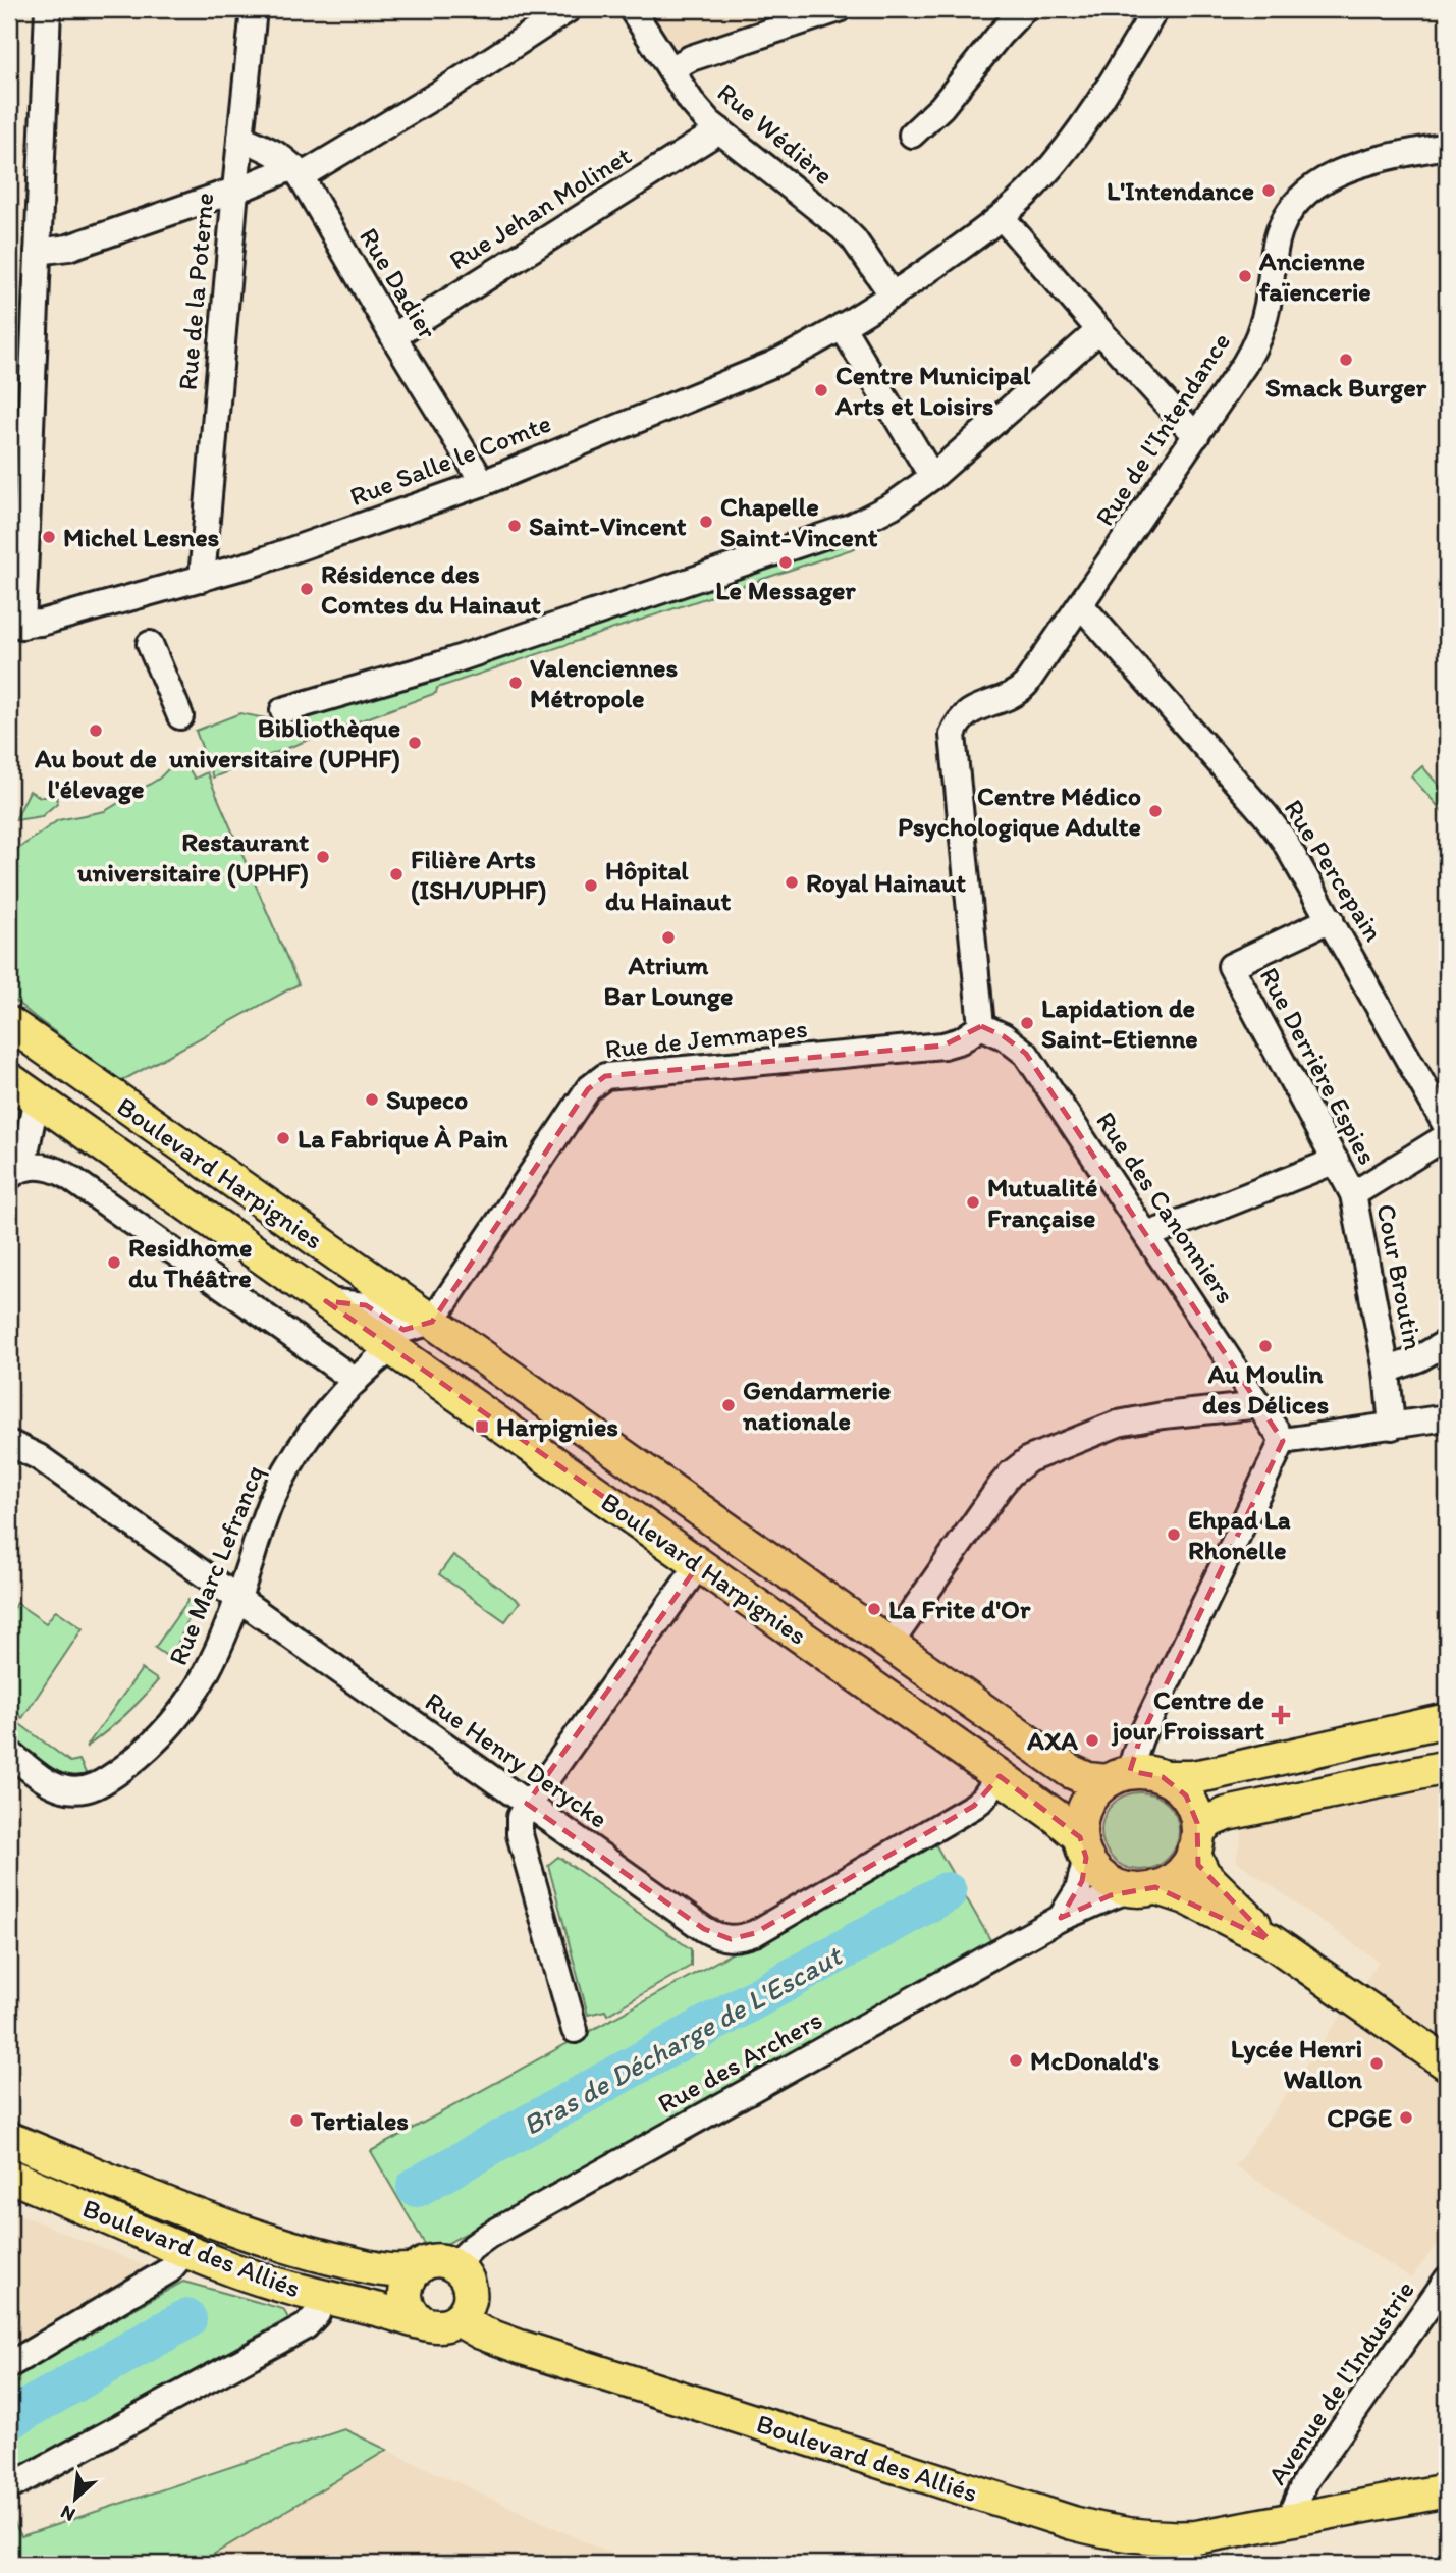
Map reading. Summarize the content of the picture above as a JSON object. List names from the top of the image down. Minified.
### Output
{"streets":{"main road":["Boulevard Harpignies","Boulevard des Alliés"],"street":["Rue Wédière","Rue Jehan Molinet","Rue Dadier","Rue de la Poterne","Rue de l'Intendance","Rue Salle le Comte","Rue Percepain","Rue de Jemmapes","Rue Derrière Espies","Rue des Canonniers","Cour Broutin","Rue Marc Lefrancq","Rue Henry Derycke","Rue des Archers","Avenue de l'Industrie"]},"crossings":[["Rue Wédière","Rue Jehan Molinet"],["Rue Wédière","Rue Salle le Comte"],["Rue Jehan Molinet","Rue Dadier"],["Rue Dadier","Rue de la Poterne"],["Rue Dadier","Rue Salle le Comte"],["Rue de la Poterne","Rue Salle le Comte"],["Rue de l'Intendance","Rue Percepain"],["Rue de l'Intendance","Rue de Jemmapes"],["Rue de l'Intendance","Rue des Canonniers"],["Rue Percepain","Rue Derrière Espies"],["Rue de Jemmapes","Boulevard Harpignies"],["Rue de Jemmapes","Rue des Canonniers"],["Rue Derrière Espies","Cour Broutin"],["Boulevard Harpignies","Rue Marc Lefrancq"],["Boulevard Harpignies","Rue Henry Derycke"],["Boulevard Harpignies","Rue des Archers"],["Rue Marc Lefrancq","Rue Henry Derycke"],["Rue des Archers","Boulevard des Alliés"],["Boulevard des Alliés","Avenue de l'Industrie"]],"water":["Bras de Décharge de L'Escaut"],"places":{"other":["L'Intendance","Ancienne faïencerie","Smack Burger","Centre Municipal Arts et Loisirs","Chapelle Saint-Vincent","Saint-Vincent","Michel Lesnes","Le Messager","Résidence des Comtes du Hainaut","Valenciennes Métropole","Au bout de l'élevage","Bibliothèque universitaire (UPHF)","Centre Médico Psychologique Adulte","Restaurant universitaire (UPHF)","Filière Arts (ISH/UPHF)","Royal Hainaut","Hôpital du Hainaut","Atrium Bar Lounge","Lapidation de Saint-Etienne","Supeco","La Fabrique À Pain","Mutualité Française","Residhome du Théâtre","Au Moulin des Délices","Gendarmerie nationale","Ehpad La Rhonelle","La Frite d'Or","AXA","McDonald's","Lycée Henri Wallon","CPGE","Tertiales"],"transit":["Harpignies"],"health":["Centre de jour Froissart"]},"north":"bottom left"}
